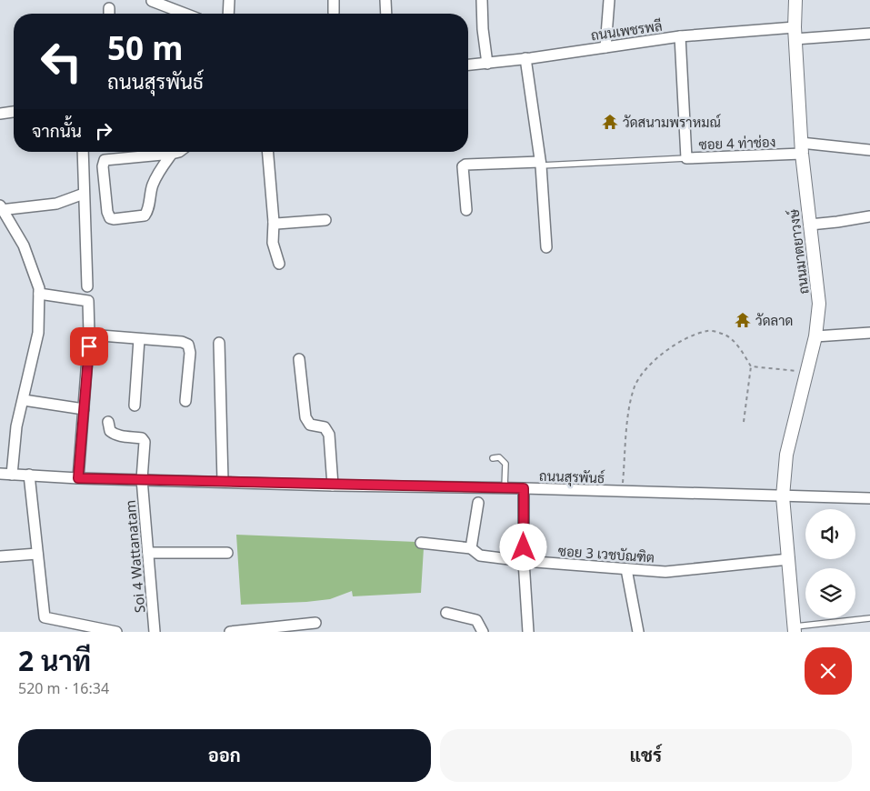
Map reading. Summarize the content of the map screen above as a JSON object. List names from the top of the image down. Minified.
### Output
{"streets":{"street":["ถนนเพชรพลี","ซอย 4 ท่าช่อง","ถนนมาตยาวงษ์","ถนนสุรพันธ์","ซอย 3 เวชบัณฑิต","Soi 4 Wattanatam"]},"crossings":[["ถนนเพชรพลี","ซอย 4 ท่าช่อง"],["ถนนเพชรพลี","ถนนมาตยาวงษ์"],["ซอย 4 ท่าช่อง","ถนนมาตยาวงษ์"],["ถนนมาตยาวงษ์","ถนนสุรพันธ์"],["ถนนมาตยาวงษ์","ซอย 3 เวชบัณฑิต"],["ถนนสุรพันธ์","Soi 4 Wattanatam"]],"places":{"temple":["วัดสนามพราหมณ์","วัดลาด"]},"page":{"turn":["50 m","ถนนสุรพันธ์"],"then":"จากนั้น","heading":["2 นาที","520 m · 16:34"],"buttons":["ออก","แชร์"]}}
